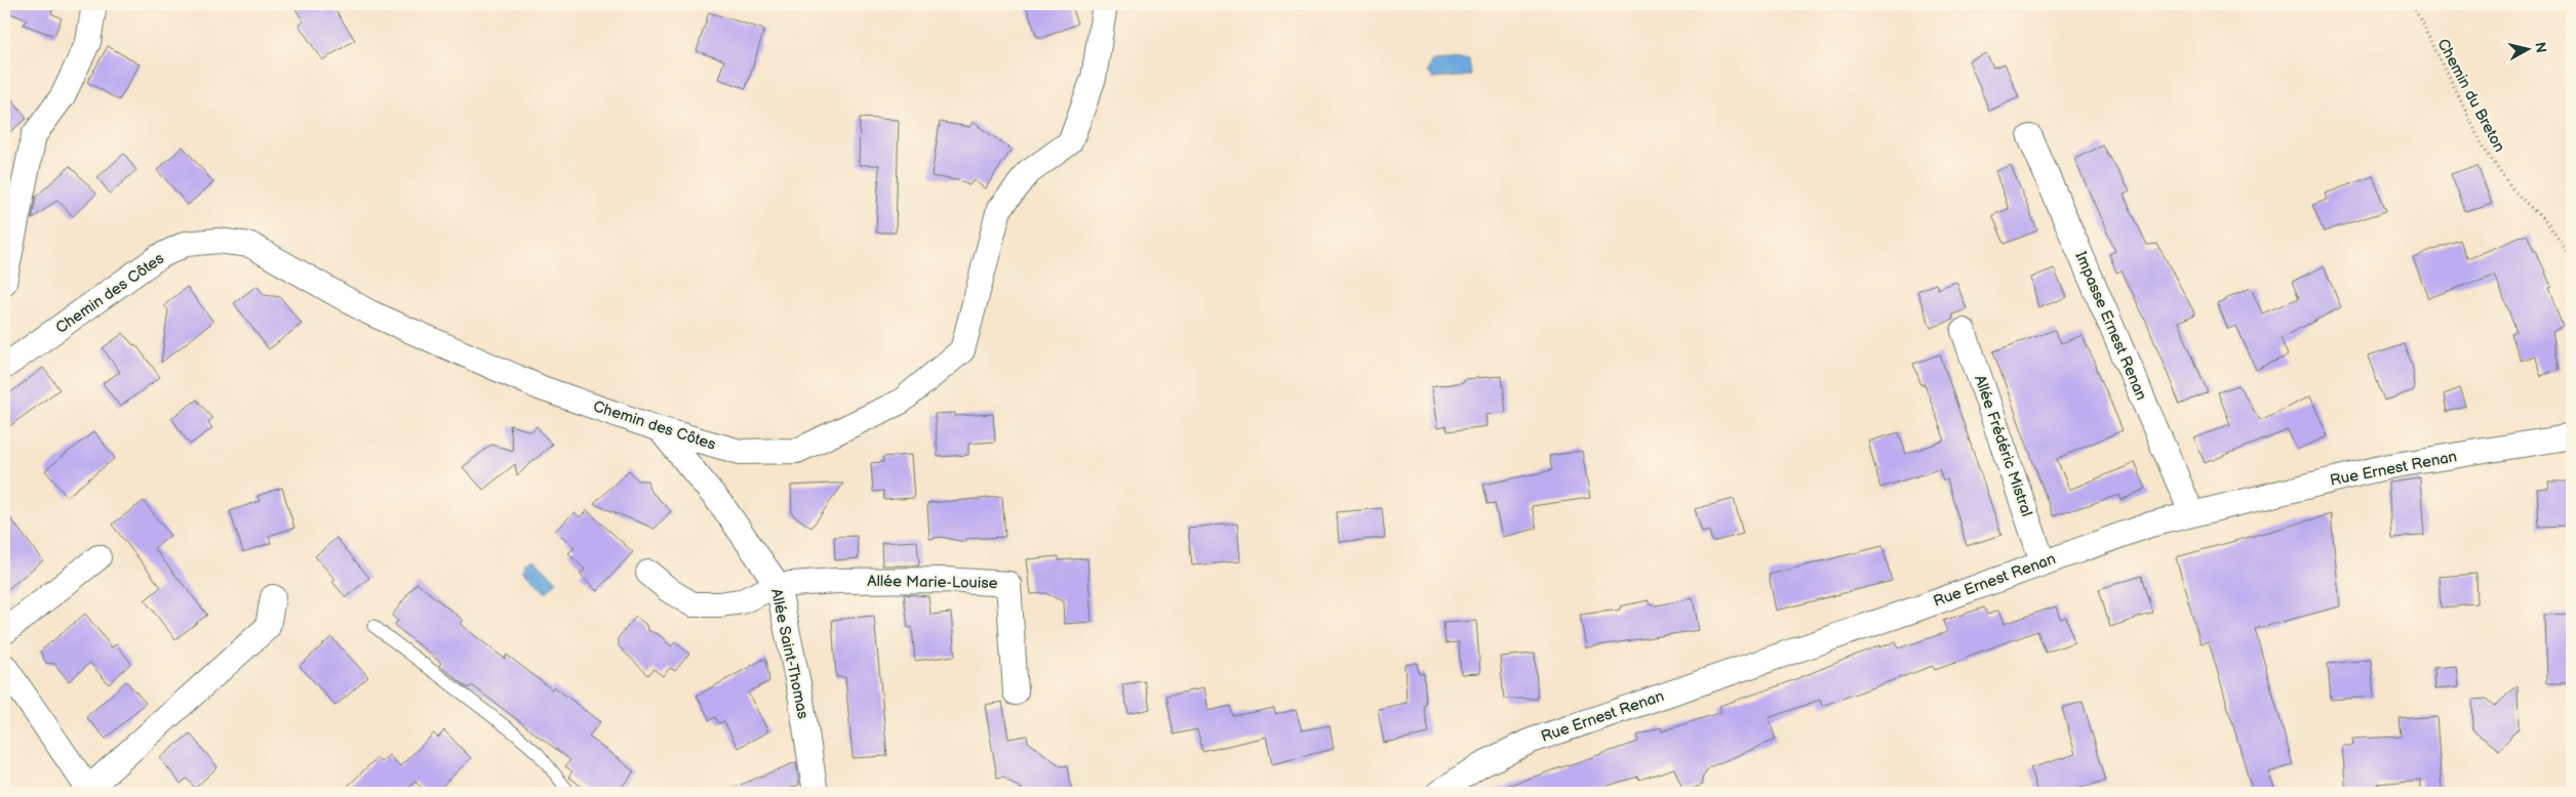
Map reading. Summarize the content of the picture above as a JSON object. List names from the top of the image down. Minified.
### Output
{"streets":{"street":["Chemin des Côtes","Impasse Ernest Renan","Allée Frédéric Mistral","Rue Ernest Renan","Allée Marie-Louise","Allée Saint-Thomas"],"path":["Chemin du Breton"]},"crossings":[["Chemin des Côtes","Allée Saint-Thomas"],["Impasse Ernest Renan","Rue Ernest Renan"],["Allée Frédéric Mistral","Rue Ernest Renan"],["Allée Marie-Louise","Allée Saint-Thomas"]],"north":"right"}
